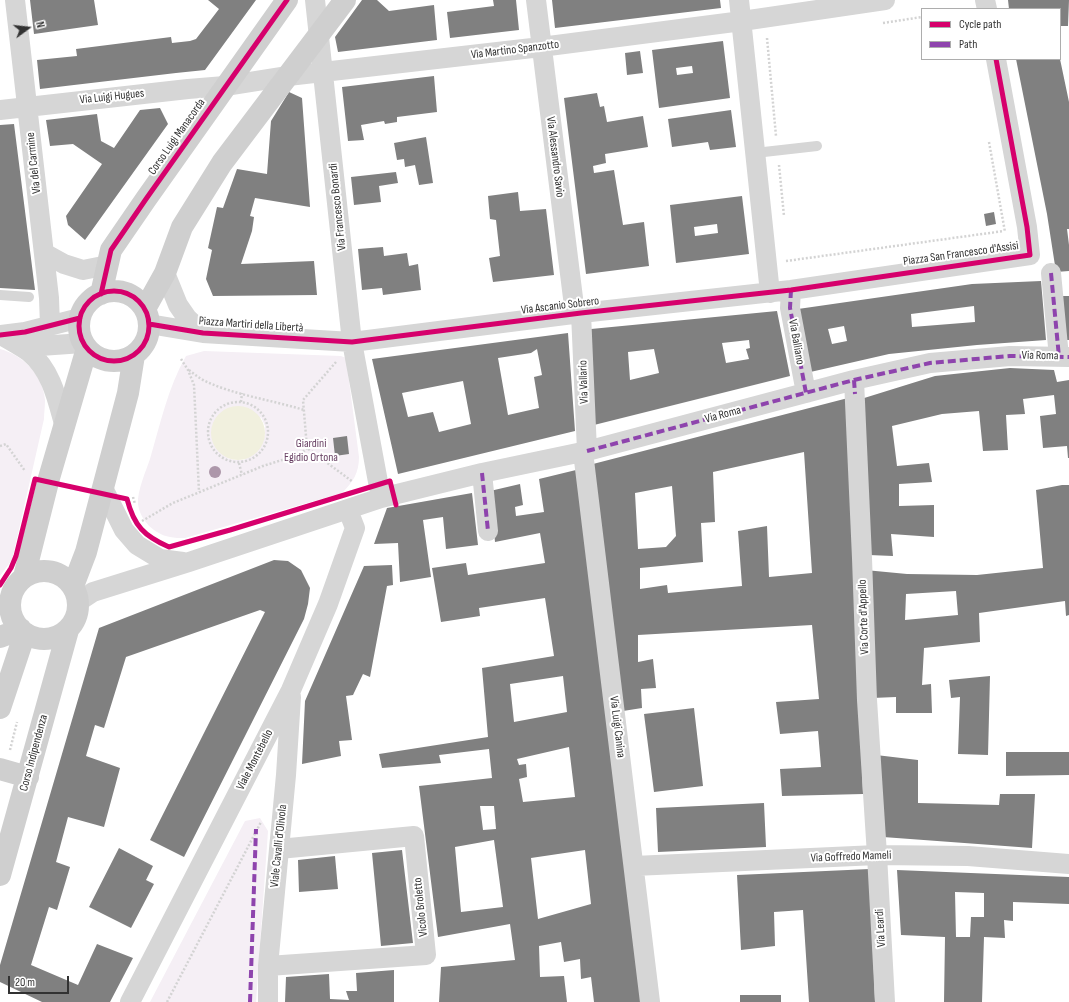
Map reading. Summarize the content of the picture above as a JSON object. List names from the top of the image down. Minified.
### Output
{"streets":{"main road":["Corso Luigi Manacorda","Corso Indipendenza"],"street":["Via Martino Spanzotto","Via Luigi Hugues","Via Alessandro Savio","Via del Carmine","Via Francesco Bonardi","Piazza San Francesco d'Assisi","Via Ascanio Sobrero","Piazza Martiri della Libertà","Via Balliano","Via Roma","Via Vallario","Via Corte d'Appello","Via Luigi Canina","Viale Montebello","Viale Cavalli d'Olivola","Via Goffredo Mameli","Vicolo Broletto","Via Leardi"]},"crossings":[["Via Martino Spanzotto","Via Alessandro Savio"],["Via Martino Spanzotto","Via Francesco Bonardi"],["Via Luigi Hugues","Corso Luigi Manacorda"],["Via Luigi Hugues","Via del Carmine"],["Corso Luigi Manacorda","Piazza Martiri della Libertà"],["Via Alessandro Savio","Via Ascanio Sobrero"],["Via Alessandro Savio","Via Vallario"],["Via Francesco Bonardi","Via Ascanio Sobrero"],["Via Francesco Bonardi","Piazza Martiri della Libertà"],["Piazza San Francesco d'Assisi","Via Ascanio Sobrero"],["Piazza San Francesco d'Assisi","Via Balliano"],["Via Ascanio Sobrero","Piazza Martiri della Libertà"],["Via Ascanio Sobrero","Via Vallario"],["Via Balliano","Via Roma"],["Via Roma","Via Vallario"],["Via Roma","Via Corte d'Appello"],["Via Roma","Via Luigi Canina"],["Via Vallario","Via Luigi Canina"],["Via Corte d'Appello","Via Goffredo Mameli"],["Via Corte d'Appello","Via Leardi"],["Via Luigi Canina","Via Goffredo Mameli"],["Viale Montebello","Viale Cavalli d'Olivola"],["Viale Cavalli d'Olivola","Vicolo Broletto"],["Via Goffredo Mameli","Via Leardi"]],"parks":["Giardini Egidio Ortona"],"legend":["Cycle path","Path"],"scale_bar":"20 m","north":"right"}
